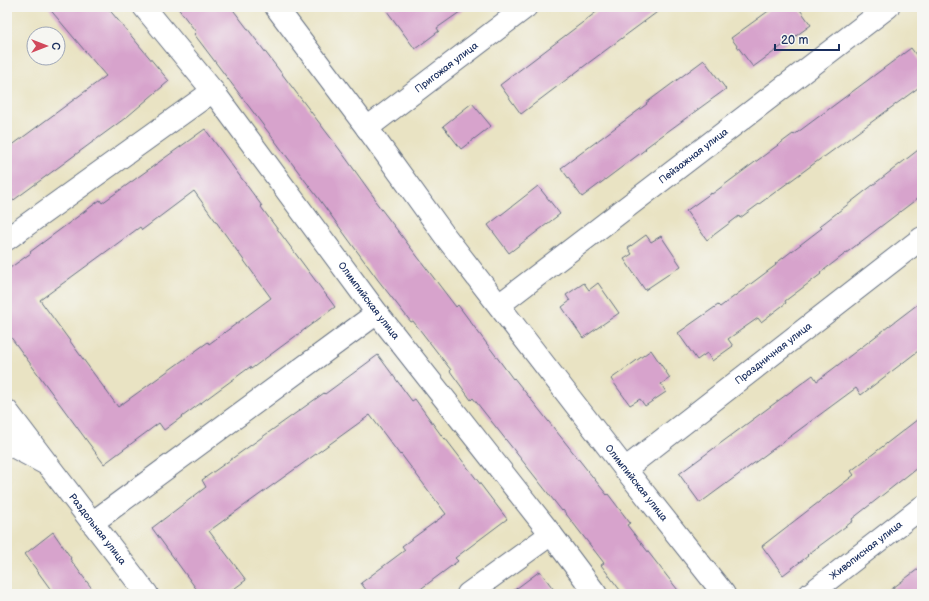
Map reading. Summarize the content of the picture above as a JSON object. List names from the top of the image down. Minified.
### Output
{"streets":{"street":["Пригожая улица","Пейзажная улица","Олимпийская улица","Праздничная улица","Раздольная улица","Живописная улица"]},"crossings":[["Пригожая улица","Олимпийская улица"],["Пейзажная улица","Олимпийская улица"],["Олимпийская улица","Праздничная улица"]],"scale_bar":"20 m","north":"right"}
